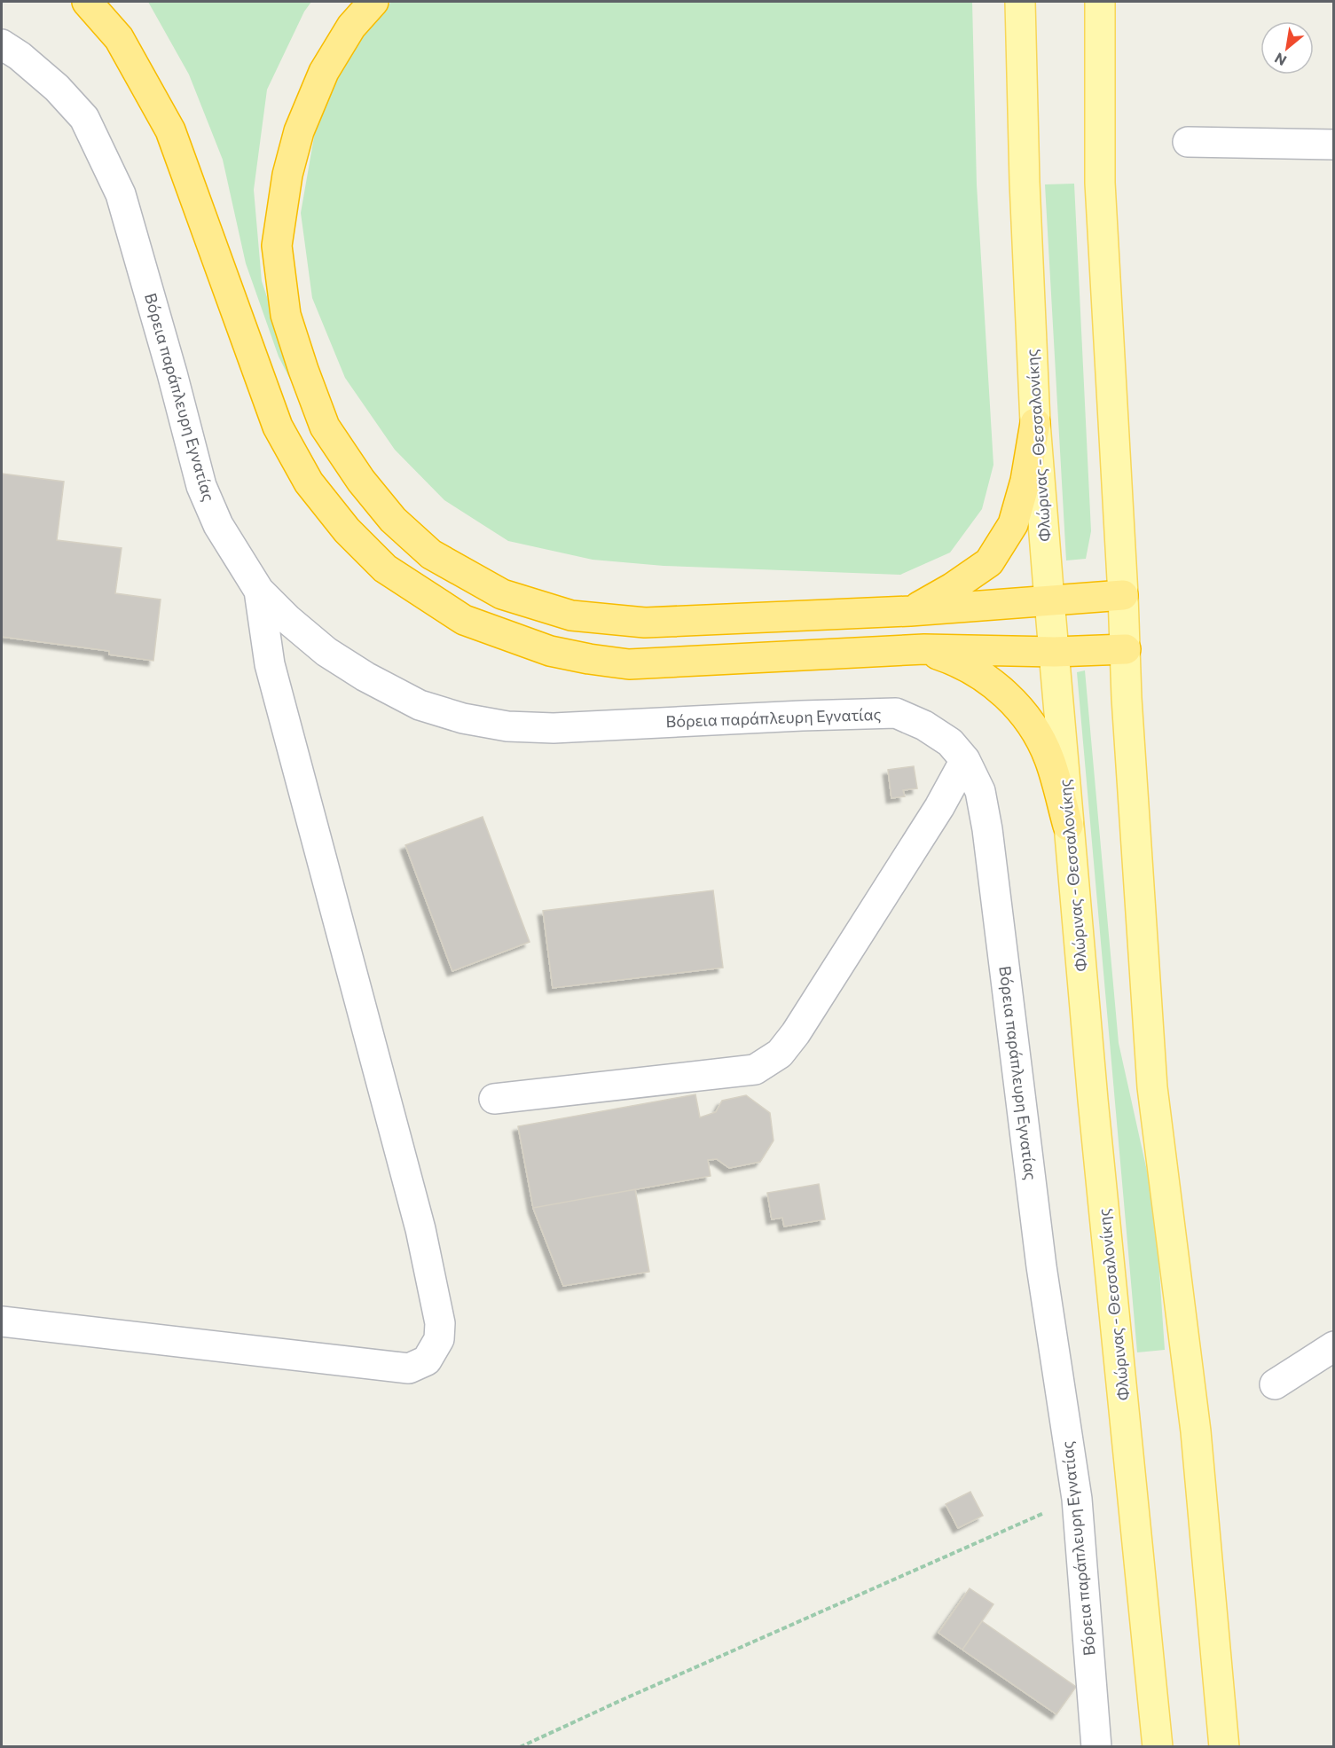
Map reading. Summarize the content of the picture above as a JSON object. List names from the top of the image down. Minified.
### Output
{"streets":{"main road":["Φλώρινας - Θεσσαλονίκης"],"street":["Βόρεια παράπλευρη Εγνατίας"]},"north":"bottom left"}
